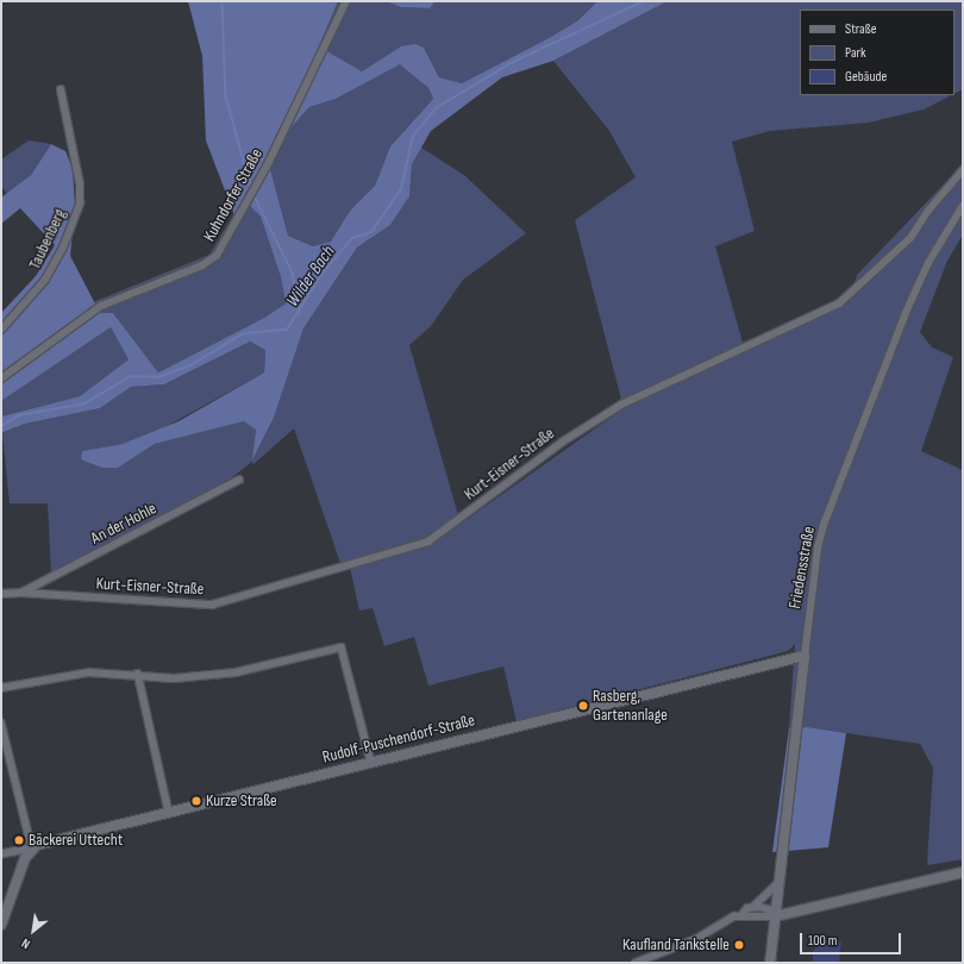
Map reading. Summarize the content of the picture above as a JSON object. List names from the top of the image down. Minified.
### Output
{"streets":{"street":["Kuhndorfer Straße","Taubenberg","Kurt-Eisner-Straße","An der Hohle","Friedensstraße","Rudolf-Puschendorf-Straße"]},"crossings":[["Kurt-Eisner-Straße","An der Hohle"],["Friedensstraße","Rudolf-Puschendorf-Straße"]],"water":["Wilder Bach"],"places":["Rasberg, Gartenanlage","Kurze Straße","Bäckerei Uttecht","Kaufland Tankstelle"],"legend":["Straße","Park","Gebäude"],"scale_bar":"100 m","north":"bottom left"}
